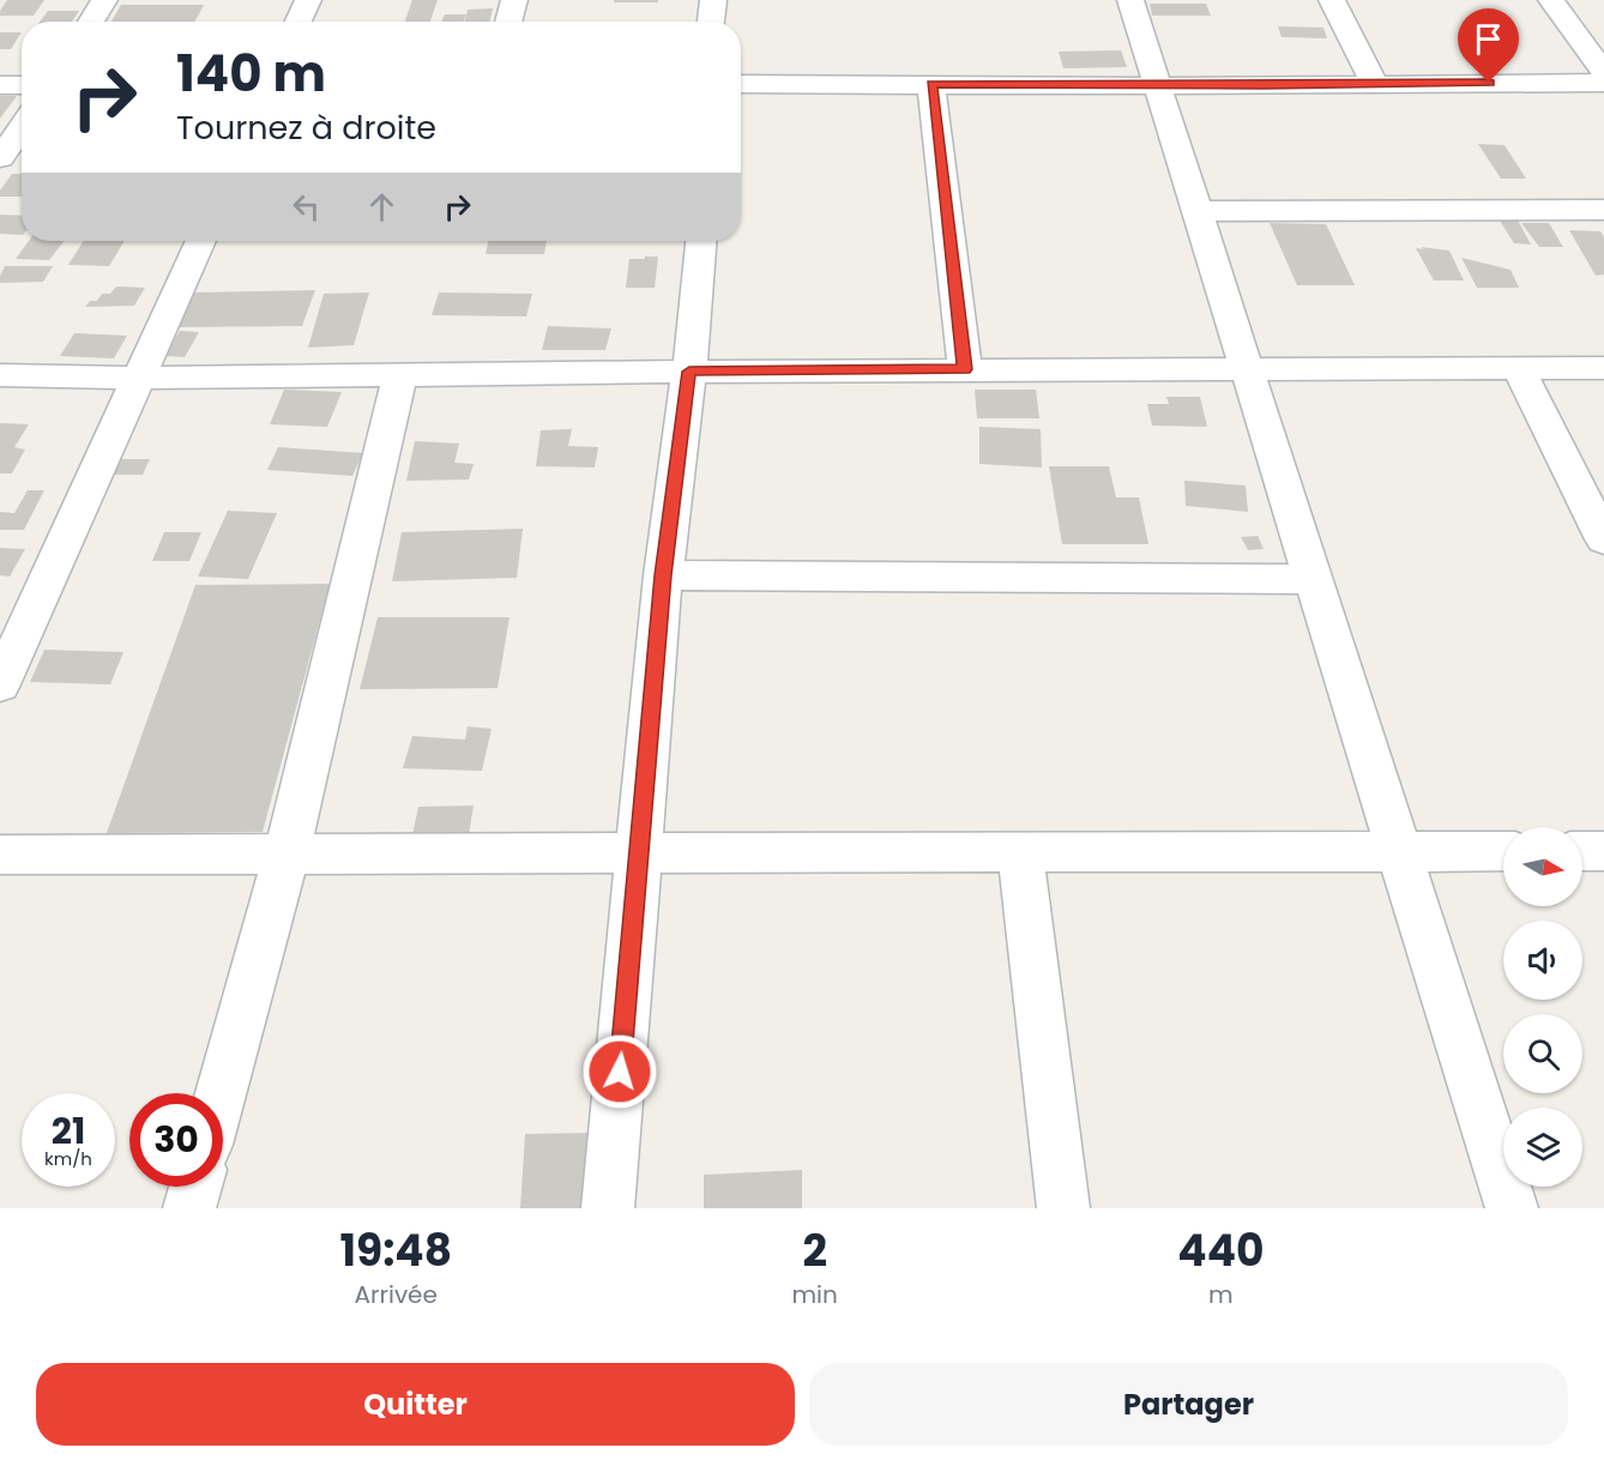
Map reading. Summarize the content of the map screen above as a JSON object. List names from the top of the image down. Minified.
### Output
{"north":"right","page":{"turn":["140 m","Tournez à droite"],"speed":"21 km/h","limit":"30","eta":["19:48","Arrivée","2","min","440","m"],"buttons":["Quitter","Partager"]}}
